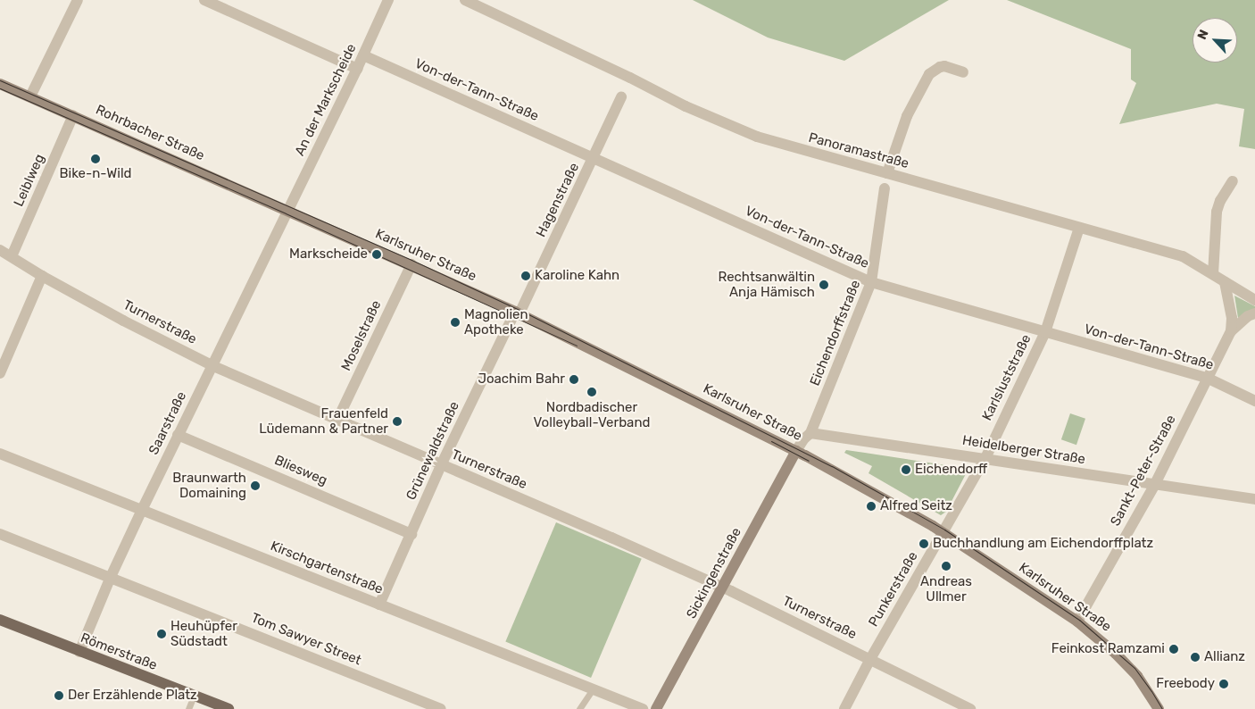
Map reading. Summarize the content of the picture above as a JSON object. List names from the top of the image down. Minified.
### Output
{"streets":{"main road":["Rohrbacher Straße","Karlsruher Straße","Sickingenstraße","Römerstraße"],"street":["Von-der-Tann-Straße","An der Markscheide","Panoramastraße","Leiblweg","Hagenstraße","Turnerstraße","Eichendorffstraße","Moselstraße","Karlsluststraße","Saarstraße","Heidelberger Straße","Grünewaldstraße","Bliesweg","Sankt-Peter-Straße","Kirschgartenstraße","Punkerstraße","Tom Sawyer Street"]},"crossings":[["Von-der-Tann-Straße","An der Markscheide"],["Von-der-Tann-Straße","Hagenstraße"],["Von-der-Tann-Straße","Eichendorffstraße"],["Von-der-Tann-Straße","Karlsluststraße"],["Von-der-Tann-Straße","Sankt-Peter-Straße"],["An der Markscheide","Rohrbacher Straße"],["An der Markscheide","Karlsruher Straße"],["An der Markscheide","Saarstraße"],["Rohrbacher Straße","Leiblweg"],["Rohrbacher Straße","Karlsruher Straße"],["Rohrbacher Straße","Saarstraße"],["Panoramastraße","Karlsluststraße"],["Panoramastraße","Sankt-Peter-Straße"],["Leiblweg","Turnerstraße"],["Hagenstraße","Karlsruher Straße"],["Hagenstraße","Grünewaldstraße"],["Karlsruher Straße","Moselstraße"],["Karlsruher Straße","Karlsluststraße"],["Karlsruher Straße","Saarstraße"],["Karlsruher Straße","Grünewaldstraße"],["Karlsruher Straße","Sankt-Peter-Straße"],["Karlsruher Straße","Sickingenstraße"],["Karlsruher Straße","Punkerstraße"],["Turnerstraße","Moselstraße"],["Turnerstraße","Saarstraße"],["Turnerstraße","Grünewaldstraße"],["Turnerstraße","Sickingenstraße"],["Turnerstraße","Punkerstraße"],["Eichendorffstraße","Heidelberger Straße"],["Karlsluststraße","Heidelberger Straße"],["Karlsluststraße","Punkerstraße"],["Saarstraße","Bliesweg"],["Saarstraße","Kirschgartenstraße"],["Saarstraße","Tom Sawyer Street"],["Saarstraße","Römerstraße"],["Heidelberger Straße","Sankt-Peter-Straße"],["Grünewaldstraße","Bliesweg"],["Grünewaldstraße","Kirschgartenstraße"]],"places":["Bike-n-Wild","Markscheide","Karoline Kahn","Rechtsanwältin Anja Hämisch","Magnolien Apotheke","Joachim Bahr","Nordbadischer Volleyball-Verband","Frauenfeld Lüdemann & Partner","Eichendorff","Braunwarth Domaining","Alfred Seitz","Buchhandlung am Eichendorffplatz","Andreas Ullmer","Heuhüpfer Südstadt","Feinkost Ramzami","Allianz","Freebody","Der Erzählende Platz"],"north":"top left"}
